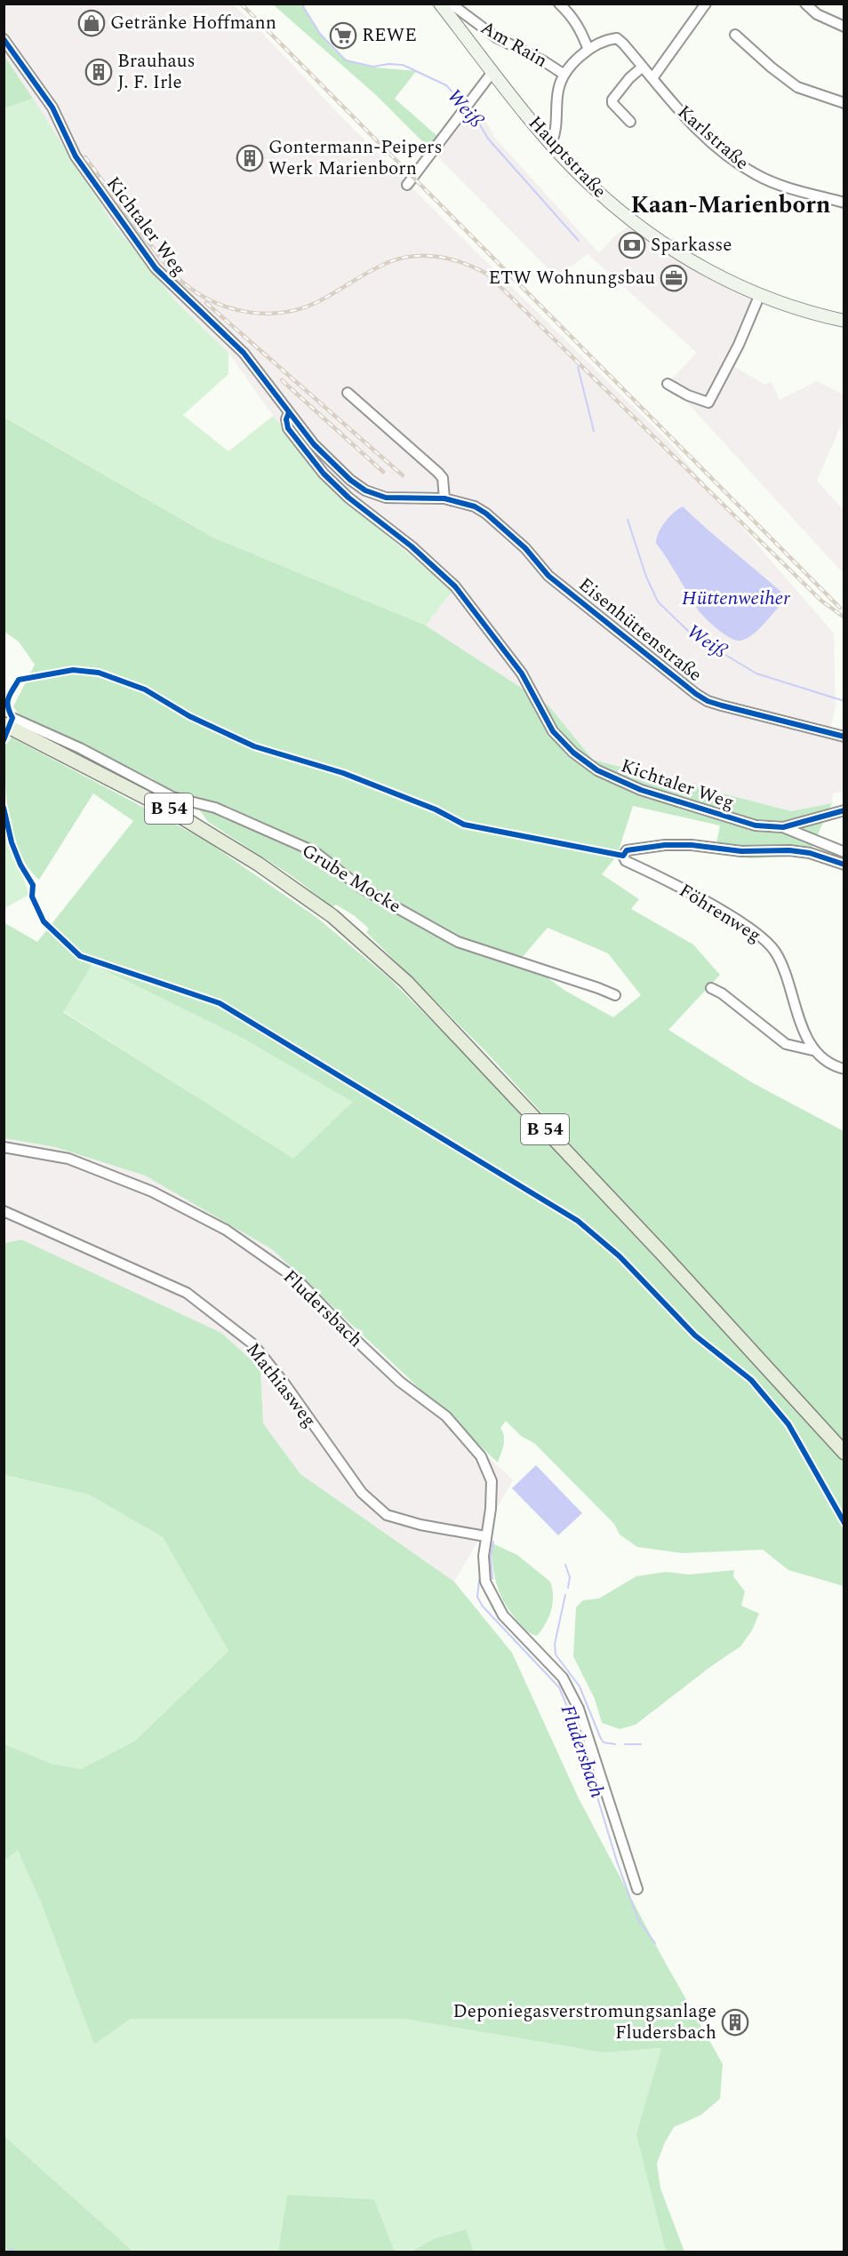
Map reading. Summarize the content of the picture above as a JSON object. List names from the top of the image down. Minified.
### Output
{"streets":{"main road":["Hauptstraße","B 54"],"street":["Am Rain","Karlstraße","Kichtaler Weg","Eisenhüttenstraße","Grube Mocke","Föhrenweg","Fludersbach","Mathiasweg"]},"crossings":[["Kichtaler Weg","Eisenhüttenstraße"],["B 54","Grube Mocke"],["Fludersbach","Mathiasweg"]],"districts":["Kaan-Marienborn"],"water":["Weiß","Hüttenweiher","Fludersbach"],"places":{"shop":["Getränke Hoffmann"],"supermarket":["REWE"],"building":["Brauhaus J. F. Irle","Gontermann-Peipers Werk Marienborn","Deponiegasverstromungsanlage Fludersbach"],"bank":["Sparkasse"],"office":["ETW Wohnungsbau"]}}
